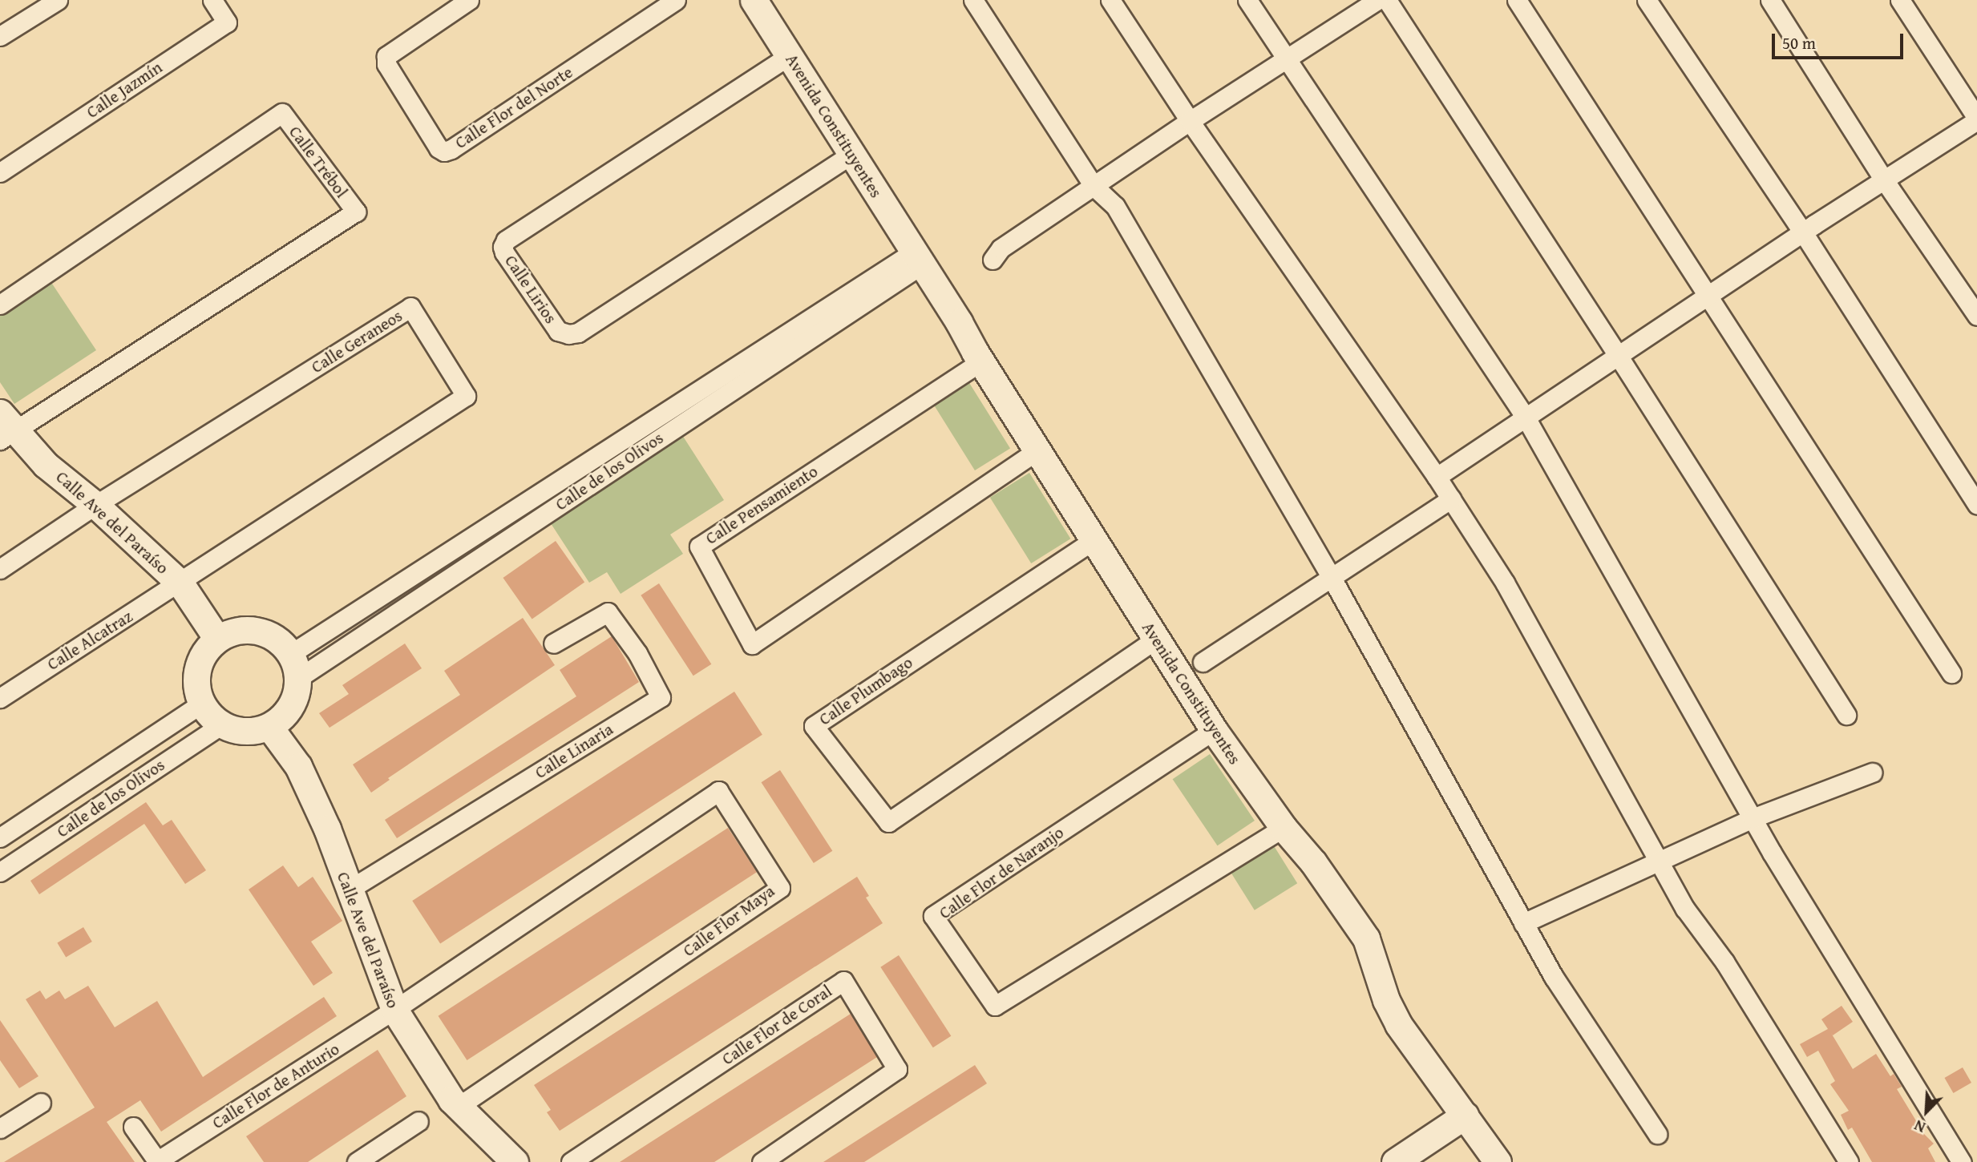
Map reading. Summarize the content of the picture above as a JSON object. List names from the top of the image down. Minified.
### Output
{"streets":{"main road":["Avenida Constituyentes","Calle Ave del Paraíso"],"street":["Calle Jazmín","Calle Flor del Norte","Calle Trébol","Calle Lirios","Calle Geraneos","Calle de los Olivos","Calle Pensamiento","Calle Alcatraz","Calle Plumbago","Calle Linaria","Calle Flor de Naranjo","Calle Flor Maya","Calle Flor de Coral","Calle Flor de Anturio"]},"crossings":[["Avenida Constituyentes","Calle Lirios"],["Avenida Constituyentes","Calle de los Olivos"],["Avenida Constituyentes","Calle Pensamiento"],["Avenida Constituyentes","Calle Plumbago"],["Avenida Constituyentes","Calle Flor de Naranjo"],["Calle Trébol","Calle Ave del Paraíso"],["Calle Geraneos","Calle Ave del Paraíso"],["Calle Geraneos","Calle Alcatraz"],["Calle de los Olivos","Calle Ave del Paraíso"],["Calle Ave del Paraíso","Calle Alcatraz"],["Calle Ave del Paraíso","Calle Linaria"],["Calle Ave del Paraíso","Calle Flor Maya"],["Calle Ave del Paraíso","Calle Flor de Anturio"],["Calle Flor Maya","Calle Flor de Anturio"]],"scale_bar":"50 m","north":"bottom left"}
